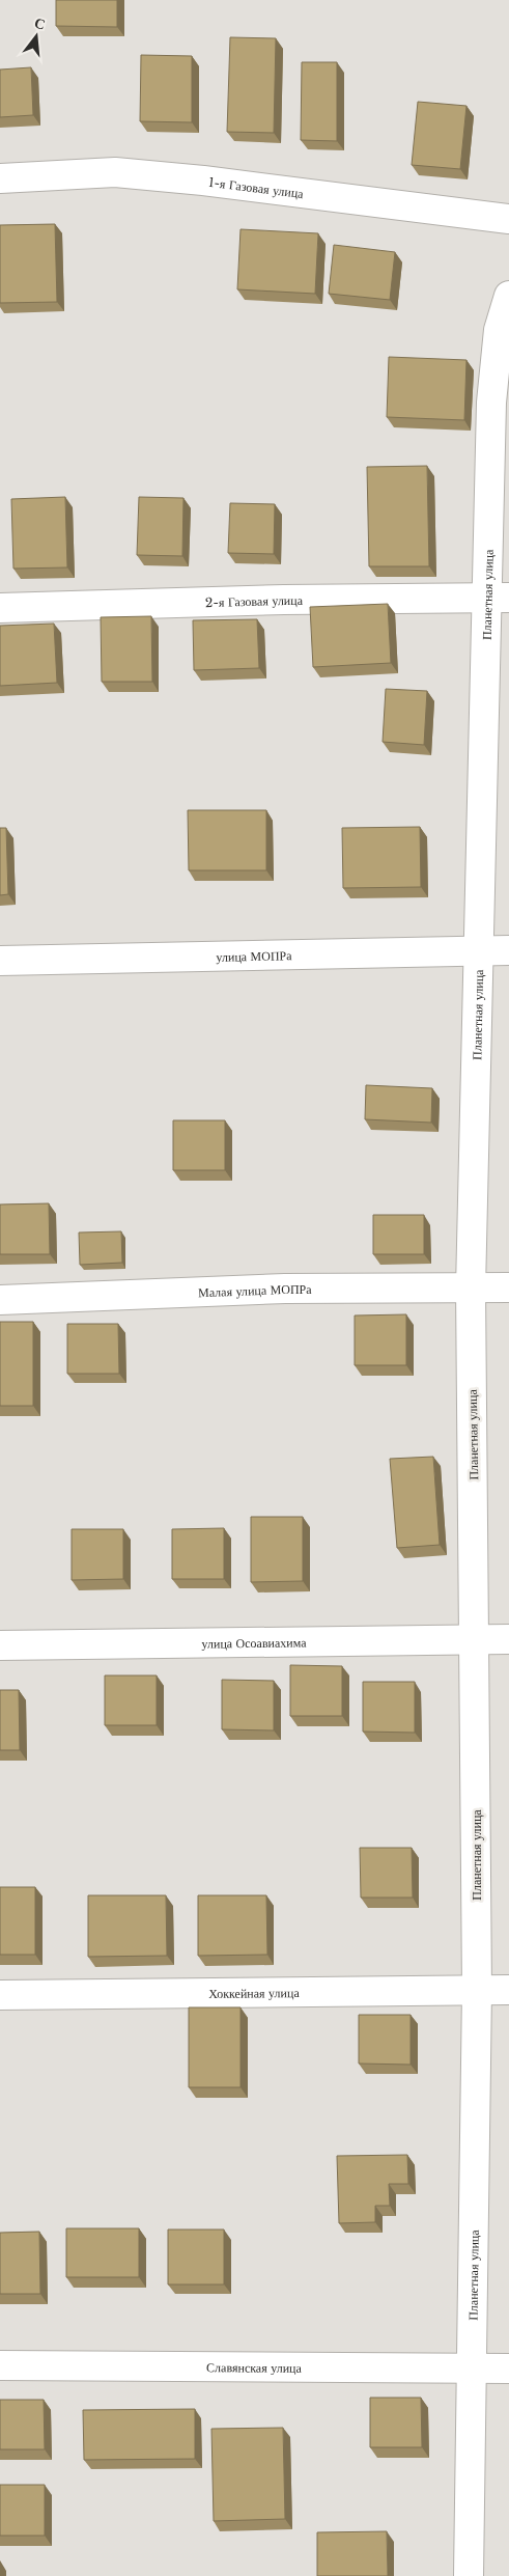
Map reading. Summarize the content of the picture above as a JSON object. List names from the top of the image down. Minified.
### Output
{"streets":{"street":["1-я Газовая улица","Планетная улица","2-я Газовая улица","улица МОПРа","Малая улица МОПРа","улица Осоавиахима","Хоккейная улица","Славянская улица"]},"crossings":[["Планетная улица","2-я Газовая улица"],["Планетная улица","улица МОПРа"],["Планетная улица","Малая улица МОПРа"],["Планетная улица","улица Осоавиахима"],["Планетная улица","Хоккейная улица"],["Планетная улица","Славянская улица"]],"north":"top"}
